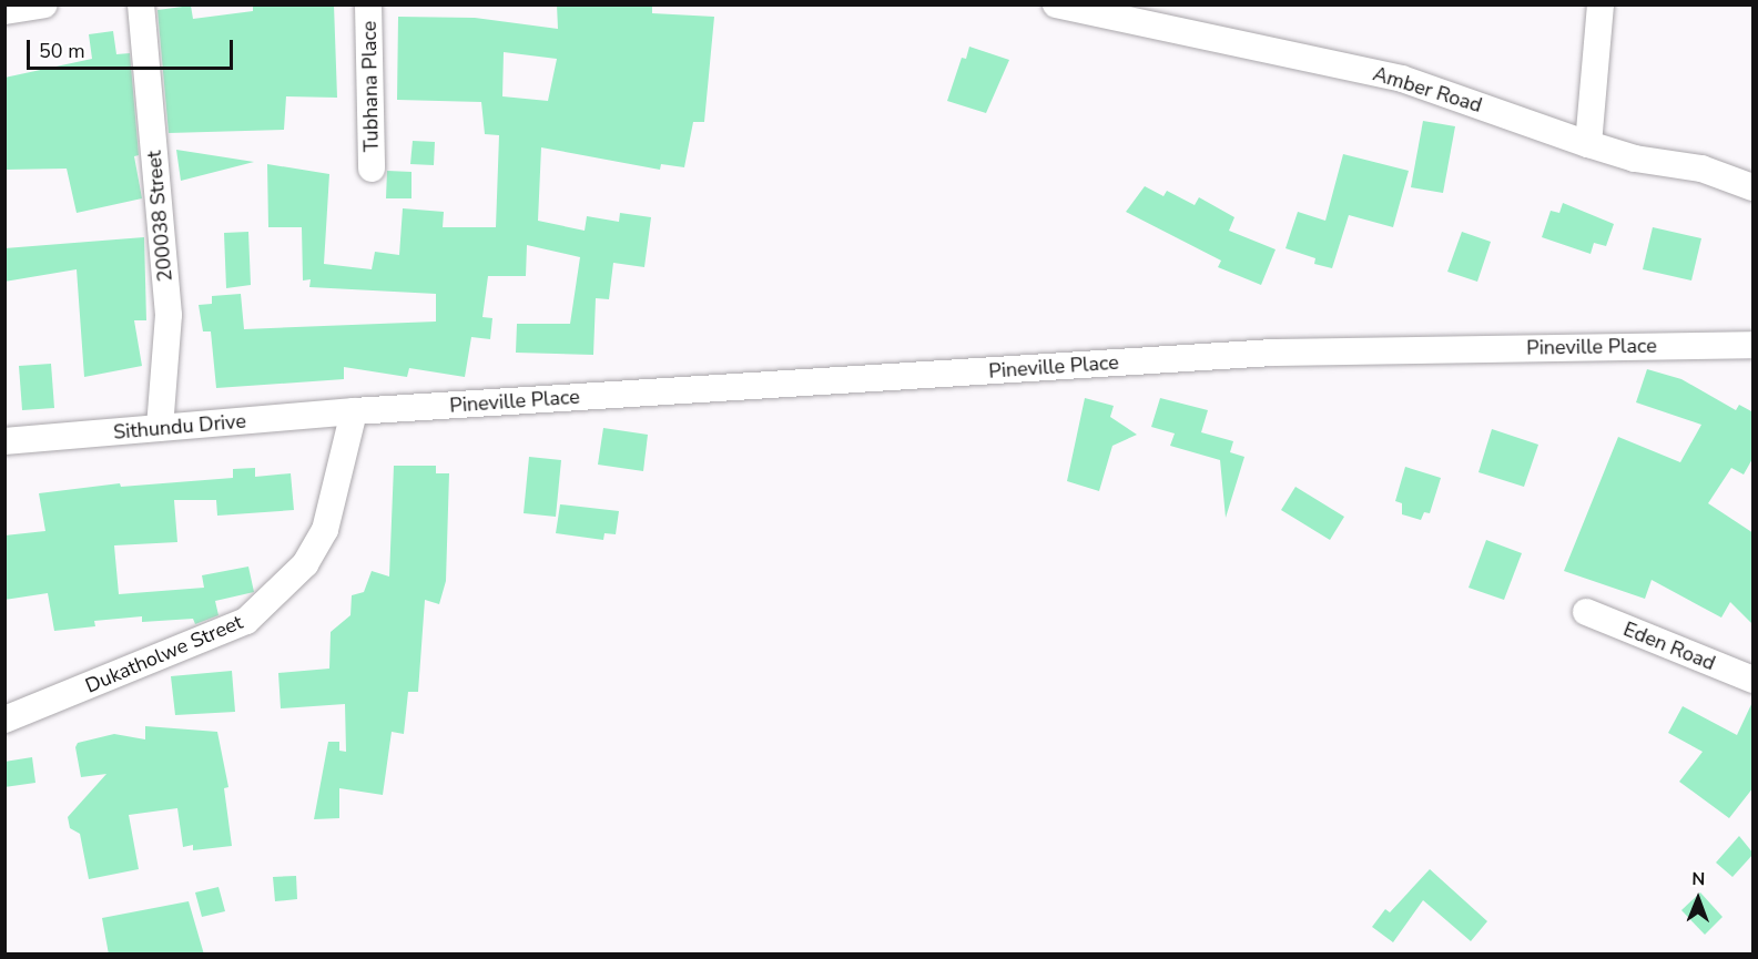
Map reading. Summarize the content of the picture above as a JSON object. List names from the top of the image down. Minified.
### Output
{"streets":{"street":["Tubhana Place","Amber Road","200038 Street","Pineville Place","Sithundu Drive","Eden Road","Dukatholwe Street"]},"crossings":[["200038 Street","Sithundu Drive"],["Pineville Place","Sithundu Drive"],["Pineville Place","Dukatholwe Street"],["Sithundu Drive","Dukatholwe Street"]],"scale_bar":"50 m","north":"top"}
